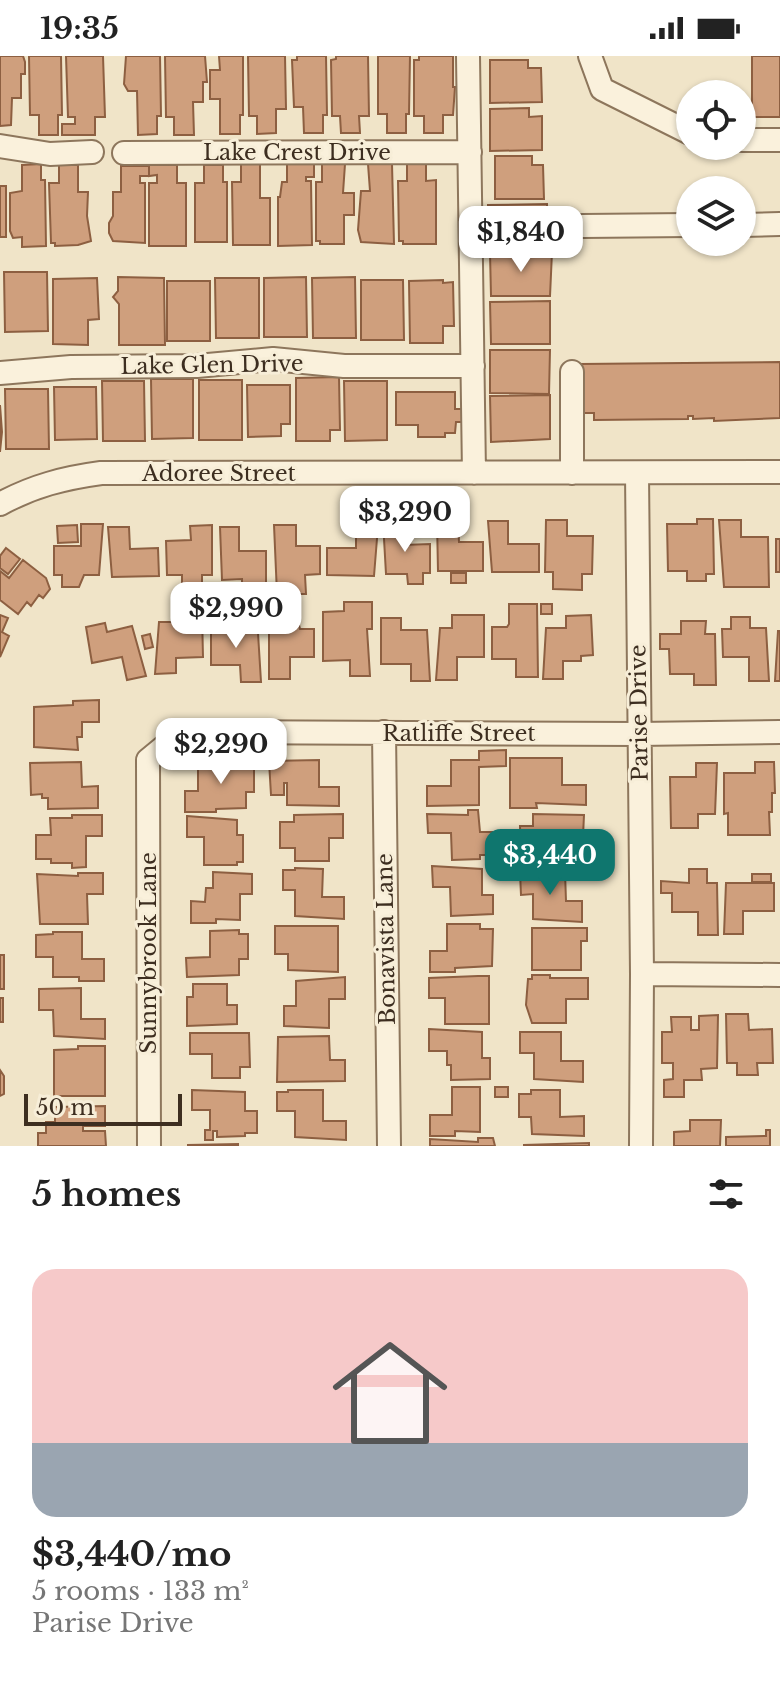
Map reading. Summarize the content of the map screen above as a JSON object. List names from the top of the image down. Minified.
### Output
{"streets":{"street":["Lake Crest Drive","Lake Glen Drive","Adoree Street","Parise Drive","Ratliffe Street","Bonavista Lane","Sunnybrook Lane"]},"crossings":[["Adoree Street","Parise Drive"],["Parise Drive","Ratliffe Street"],["Ratliffe Street","Bonavista Lane"],["Ratliffe Street","Sunnybrook Lane"]],"scale_bar":"50 m","page":{"status":"19:35","price":["$1,840","$3,290","$2,990","$2,290","$3,440"],"scale":"50 m","heading":"5 homes","list":[{"name":"$3,440/mo","note":"5 rooms · 133 m² · Parise Drive"}]}}
